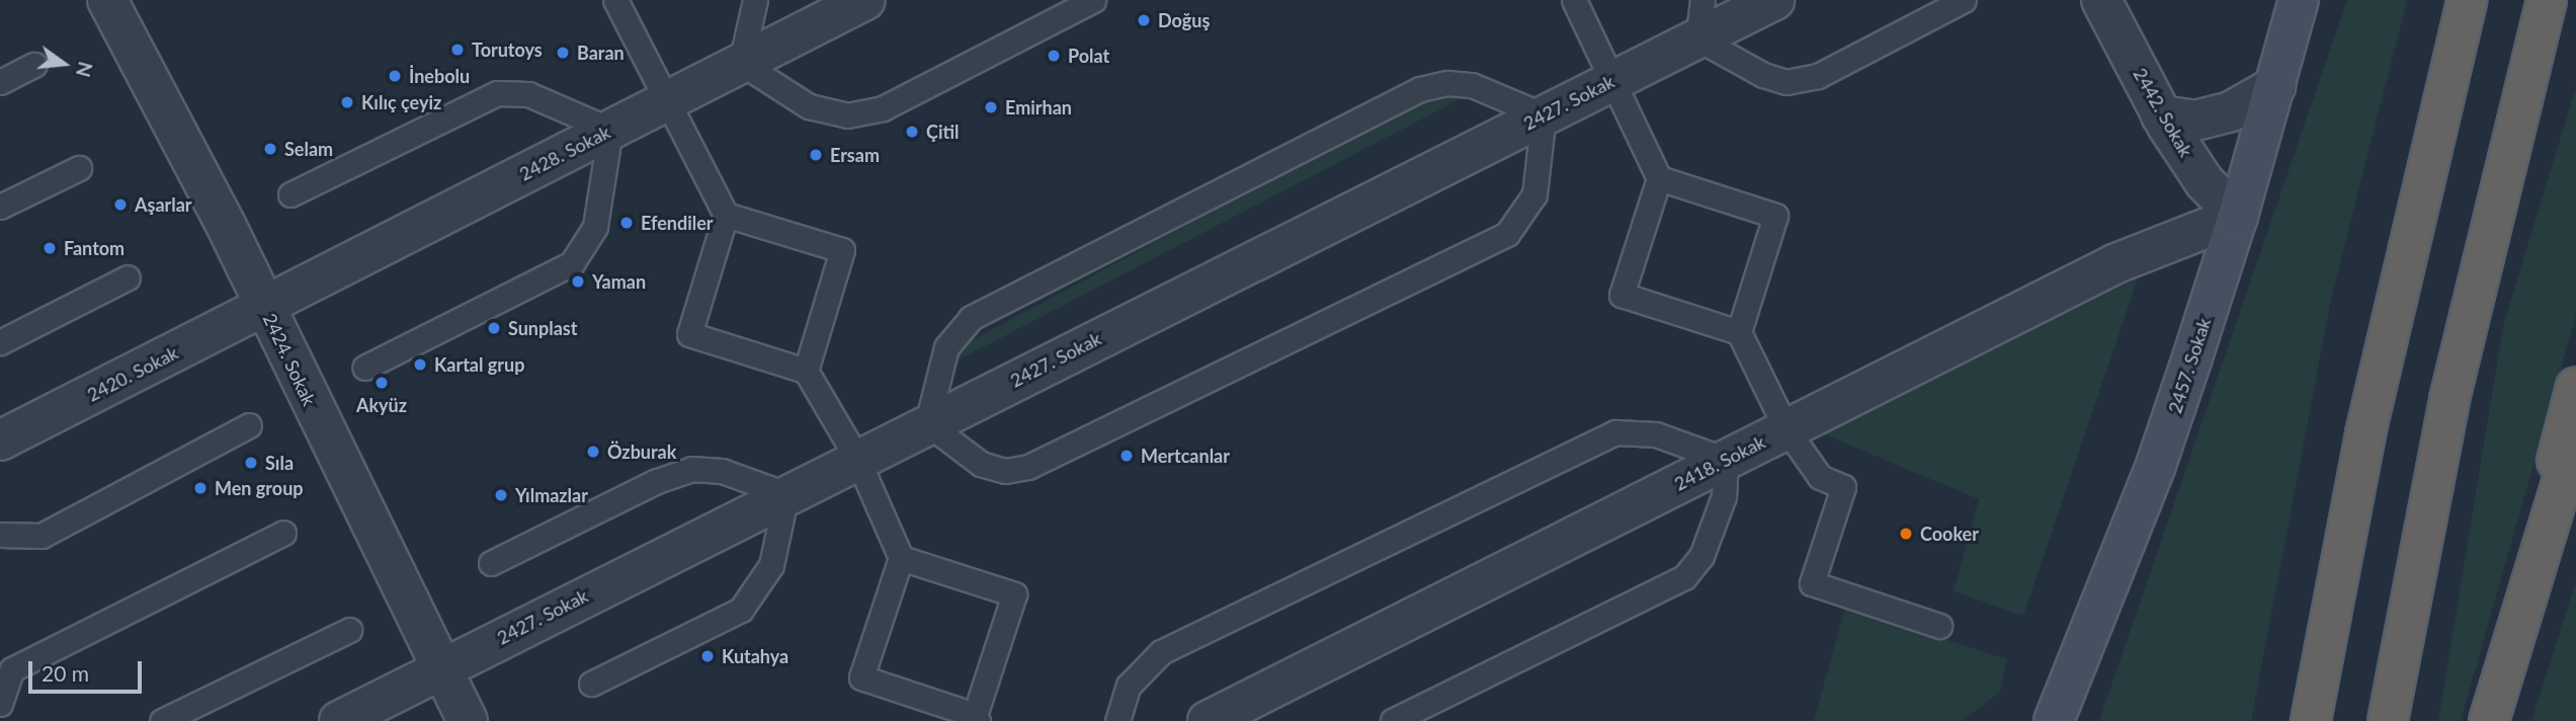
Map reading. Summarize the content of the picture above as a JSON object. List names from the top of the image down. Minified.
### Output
{"streets":{"main road":["2457. Sokak"],"street":["2427. Sokak","2442. Sokak","2428. Sokak","2424. Sokak","2420. Sokak","2418. Sokak"]},"crossings":[["2427. Sokak","2424. Sokak"],["2442. Sokak","2457. Sokak"],["2442. Sokak","2418. Sokak"],["2428. Sokak","2424. Sokak"],["2428. Sokak","2420. Sokak"],["2424. Sokak","2420. Sokak"],["2457. Sokak","2418. Sokak"]],"places":["Doğuş","Torutoys","Baran","Polat","İnebolu","Kılıç çeyiz","Emirhan","Çitil","Selam","Ersam","Aşarlar","Efendiler","Fantom","Yaman","Sunplast","Kartal grup","Akyüz","Özburak","Mertcanlar","Sıla","Men group","Yılmazlar","Cooker","Kutahya"],"scale_bar":"20 m","north":"right"}
